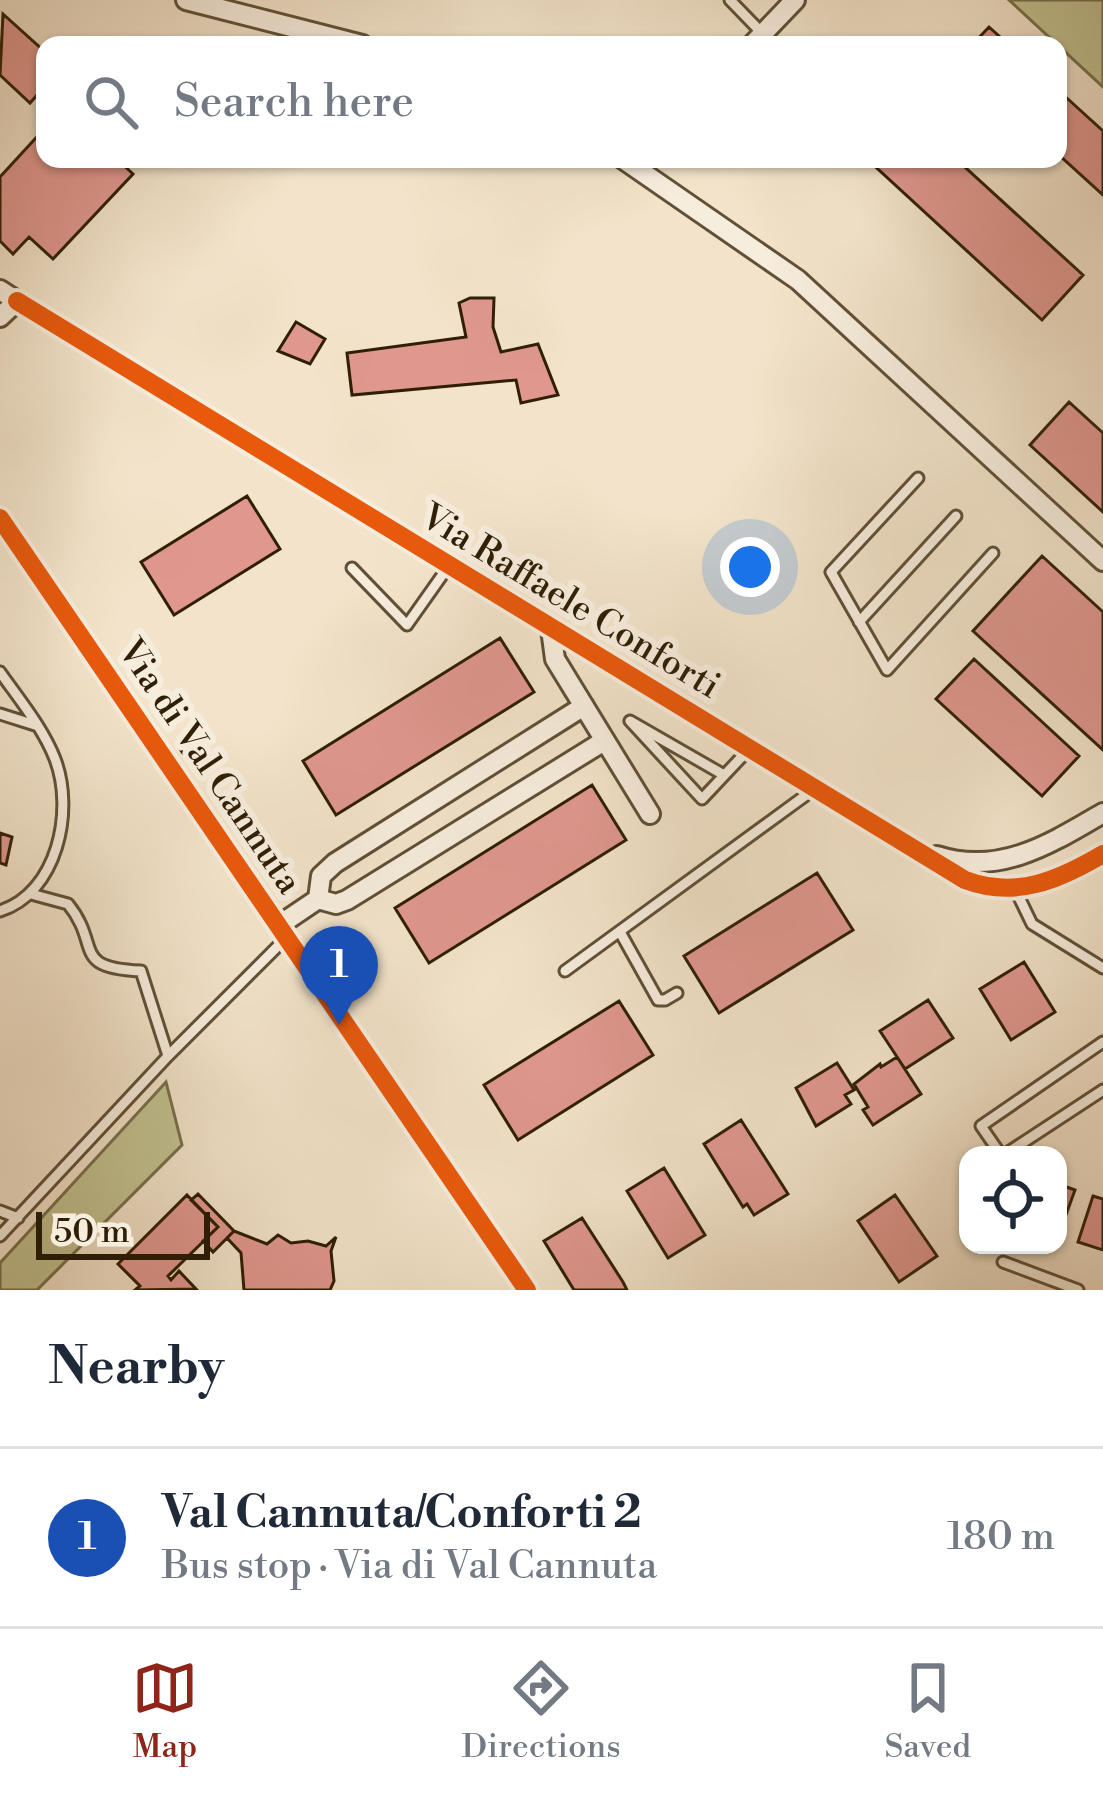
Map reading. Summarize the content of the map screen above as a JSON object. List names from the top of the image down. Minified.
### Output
{"streets":{"street":["Via Raffaele Conforti","Via di Val Cannuta"]},"crossings":[["Via Raffaele Conforti","Via di Val Cannuta"]],"scale_bar":"50 m","page":{"search":"Search here","pins":"1","scale":"50 m","heading":"Nearby","list":[{"mark":"1","name":"Val Cannuta/Conforti 2","note":"Bus stop · Via di Val Cannuta","value":"180 m"}],"nav":["Map","Directions","Saved"]}}
